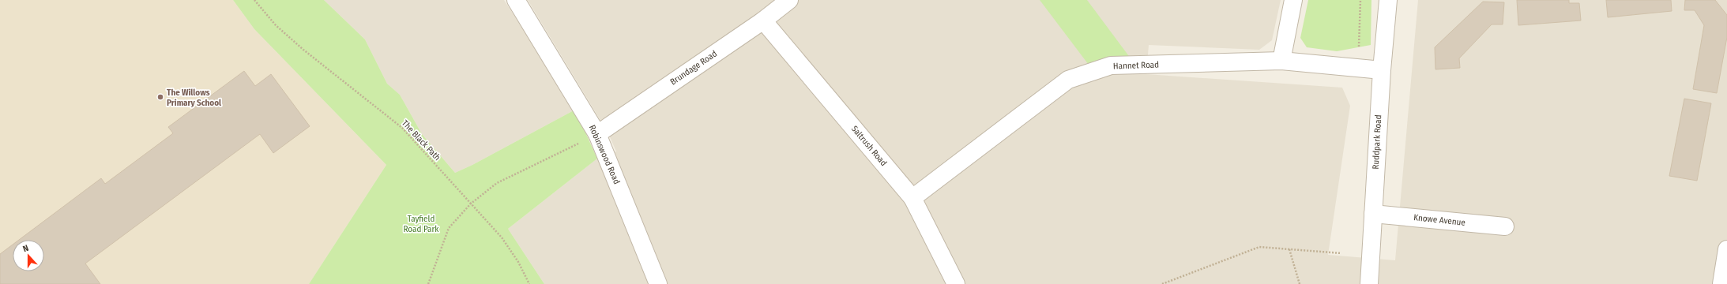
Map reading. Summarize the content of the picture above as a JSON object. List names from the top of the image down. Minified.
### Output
{"streets":{"street":["Hannet Road","Brundage Road","Ruddpark Road","Saltrush Road","Robinswood Road","Knowe Avenue"],"path":["The Black Path"]},"crossings":[["Hannet Road","Ruddpark Road"],["Hannet Road","Saltrush Road"],["Brundage Road","Saltrush Road"],["Brundage Road","Robinswood Road"],["Ruddpark Road","Knowe Avenue"]],"parks":["Tayfield Road Park"],"places":["The Willows Primary School"],"north":"top"}
